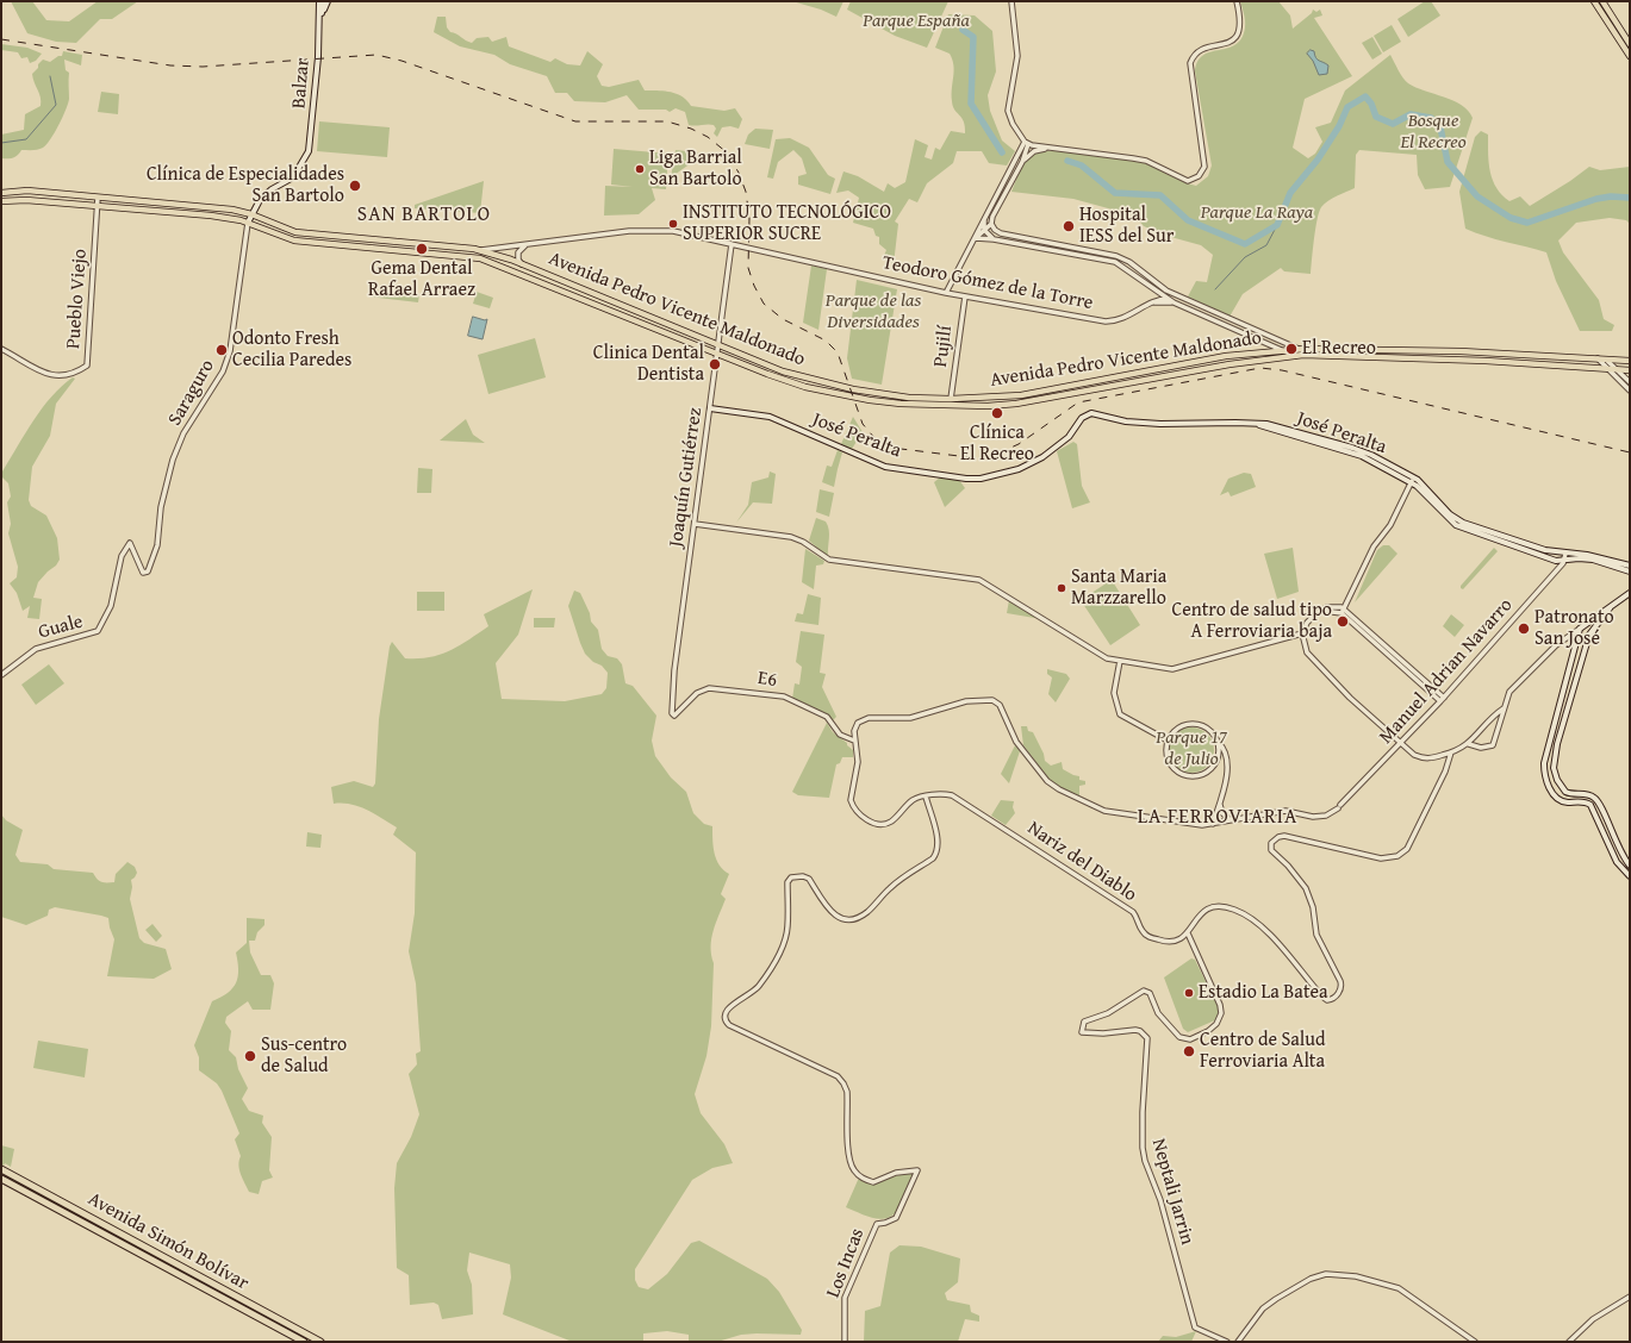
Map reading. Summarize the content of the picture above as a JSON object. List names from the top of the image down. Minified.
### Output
{"streets":{"highway":["Avenida Simón Bolívar"],"main road":["Balzar","Avenida Pedro Vicente Maldonado","José Peralta"],"street":["Teodoro Gómez de la Torre","Pueblo Viejo","Pujilí","Saraguro","Joaquín Gutiérrez","Guale","Manuel Adrian Navarro","E6","Nariz del Diablo","Neptali Jarrin","Los Incas"]},"crossings":[["Balzar","Avenida Pedro Vicente Maldonado"],["Teodoro Gómez de la Torre","Avenida Pedro Vicente Maldonado"],["Teodoro Gómez de la Torre","Pujilí"],["Teodoro Gómez de la Torre","Joaquín Gutiérrez"],["Pueblo Viejo","Avenida Pedro Vicente Maldonado"],["Avenida Pedro Vicente Maldonado","Pujilí"],["Avenida Pedro Vicente Maldonado","Saraguro"],["Avenida Pedro Vicente Maldonado","Joaquín Gutiérrez"],["Saraguro","Guale"],["José Peralta","Joaquín Gutiérrez"],["Joaquín Gutiérrez","E6"],["Manuel Adrian Navarro","E6"],["Manuel Adrian Navarro","Nariz del Diablo"],["E6","Nariz del Diablo"],["Nariz del Diablo","Neptali Jarrin"],["Nariz del Diablo","Los Incas"]],"districts":["SAN BARTOLO","LA FERROVIARIA"],"parks":["Parque España","Bosque El Recreo","Parque La Raya","Parque de las Diversidades","Parque 17 de Julio"],"places":["Liga Barrial San Bartolo","Clínica de Especialidades San Bartolo","INSTITUTO TECNOLÓGICO SUPERIOR SUCRE","Hospital IESS del Sur","Gema Dental Rafael Arraez","El Recreo","Odonto Fresh Cecilia Paredes","Clinica Dental Dentista","Clínica El Recreo","Santa Maria Marzzarello","Centro de salud tipo A Ferroviaria baja","Patronato San José","Estadio La Batea","Centro de Salud Ferroviaria Alta","Sus-centro de Salud"]}
